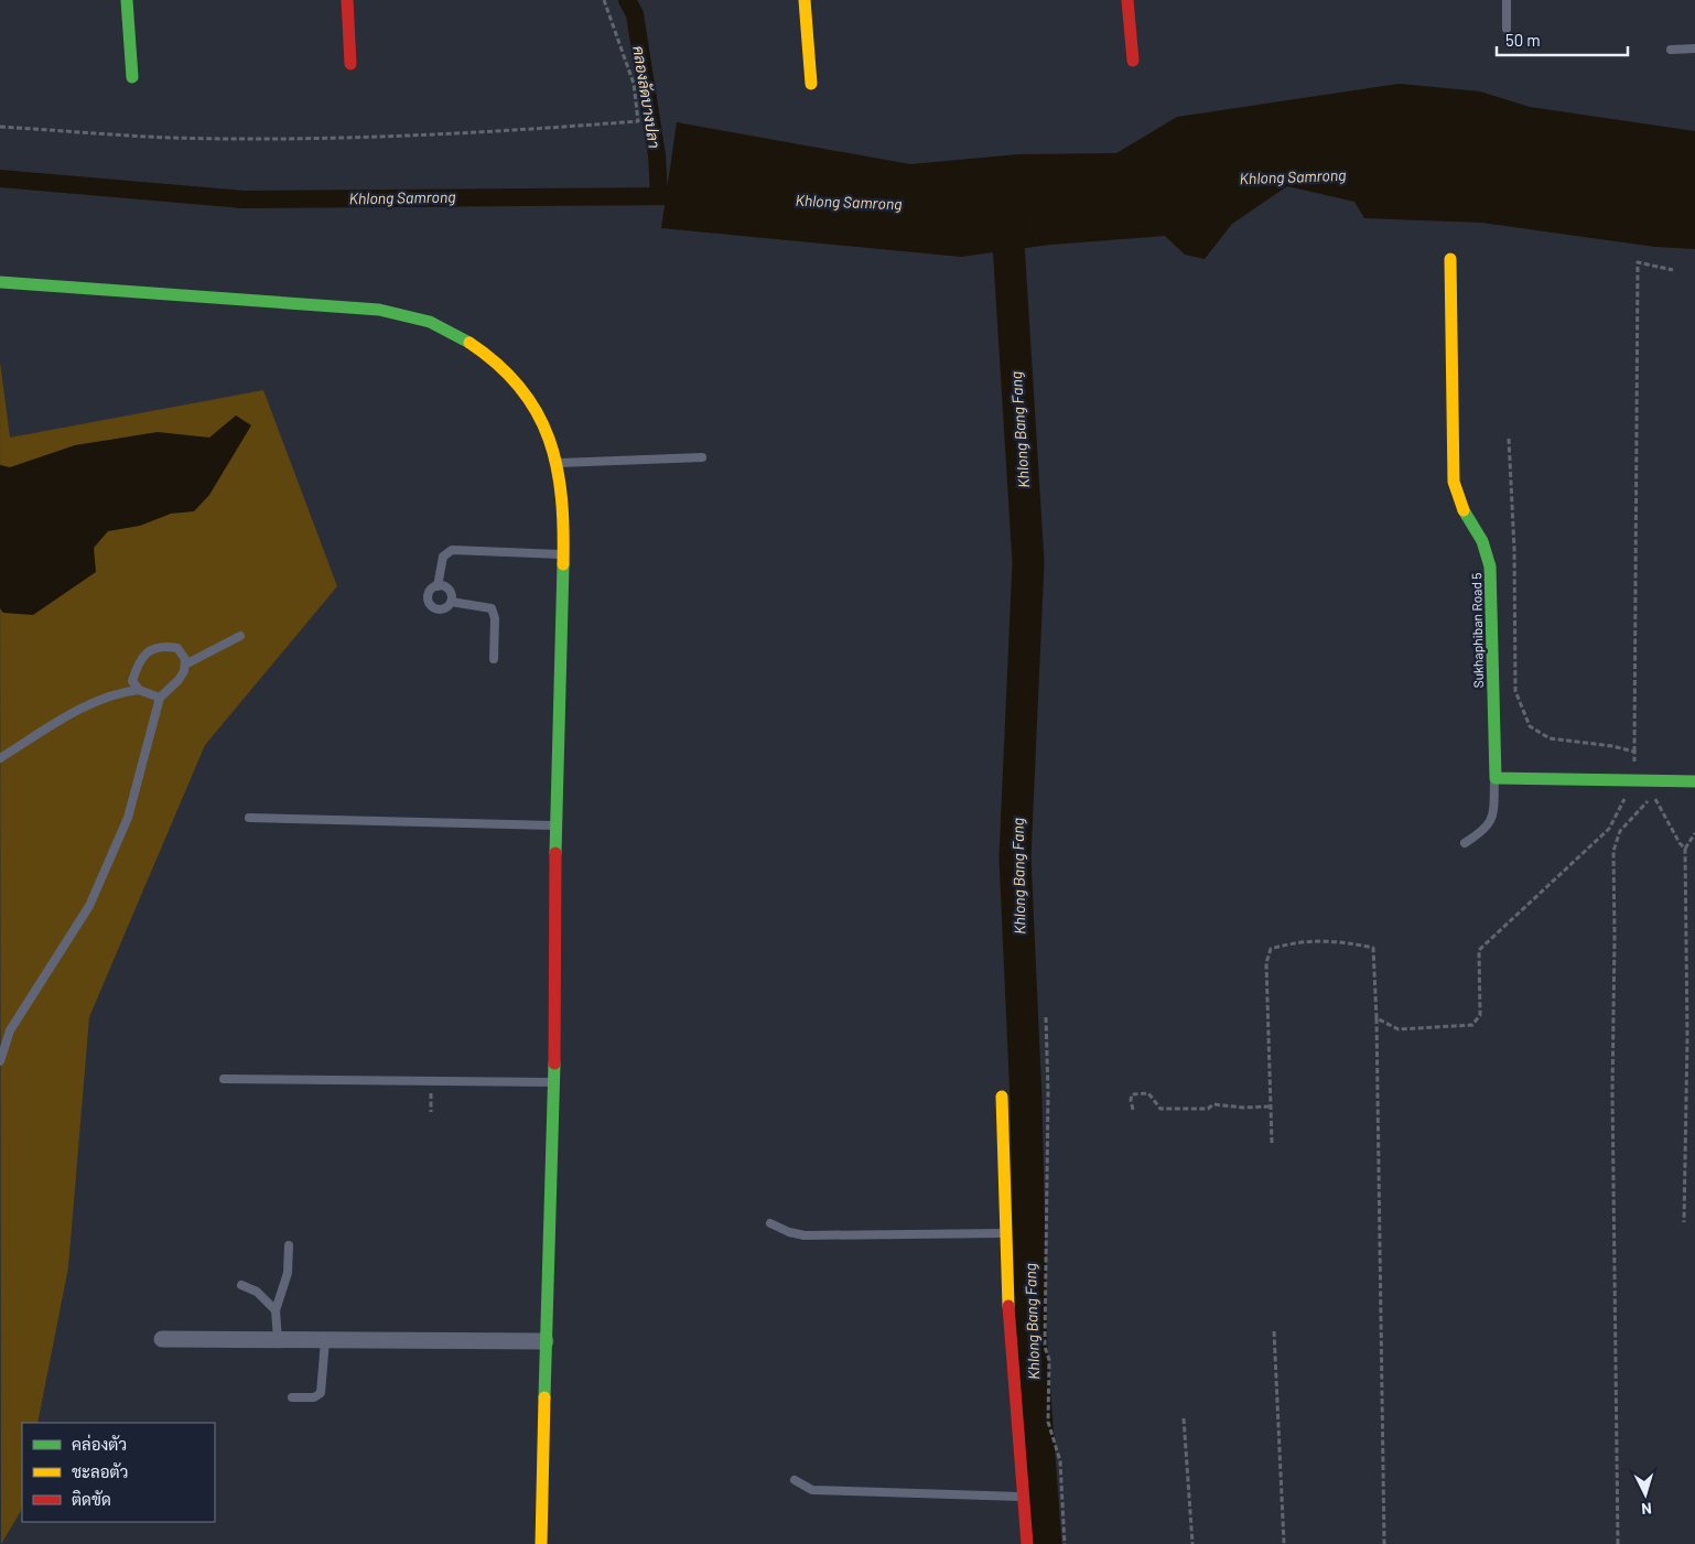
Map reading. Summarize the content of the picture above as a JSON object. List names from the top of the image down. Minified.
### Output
{"streets":{"street":["Sukhaphiban Road 5"]},"water":["คลองลัดบางปลา","Khlong Samrong","Khlong Bang Fang"],"legend":["คล่องตัว","ชะลอตัว","ติดขัด"],"scale_bar":"50 m","north":"bottom"}
